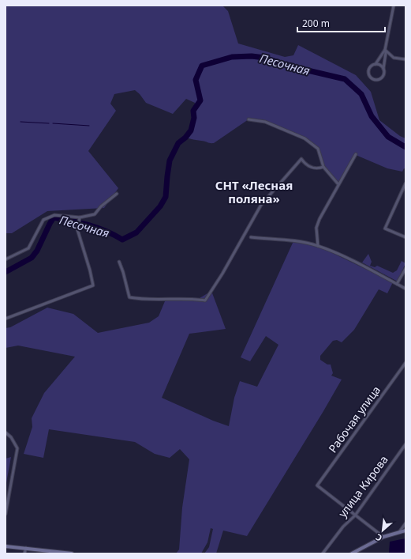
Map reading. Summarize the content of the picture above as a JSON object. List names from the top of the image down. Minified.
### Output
{"streets":{"street":["Рабочая улица","улица Кирова"]},"crossings":[["Рабочая улица","улица Кирова"]],"districts":["СНТ «Лесная поляна»"],"water":["Песочная"],"scale_bar":"200 m","north":"bottom left"}
